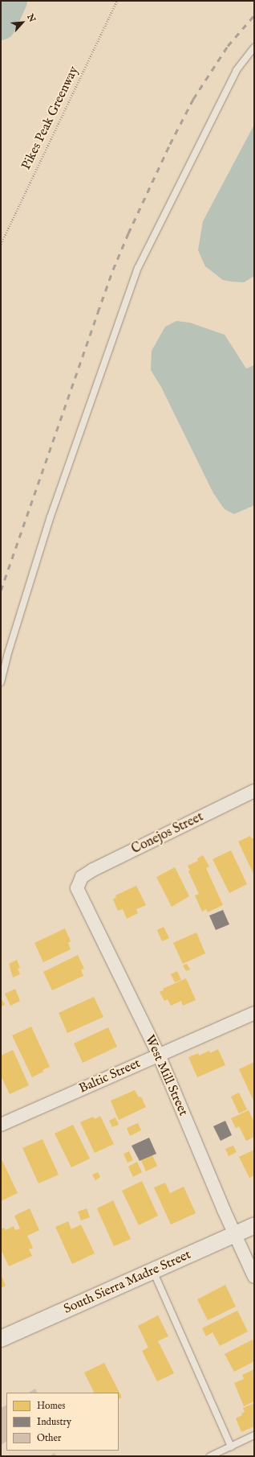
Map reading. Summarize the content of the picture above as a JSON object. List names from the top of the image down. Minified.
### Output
{"streets":{"street":["Conejos Street","West Mill Street","Baltic Street","South Sierra Madre Street"],"path":["Pikes Peak Greenway"]},"crossings":[["Conejos Street","West Mill Street"],["West Mill Street","Baltic Street"],["West Mill Street","South Sierra Madre Street"]],"legend":["Homes","Industry","Other"],"north":"top right"}
